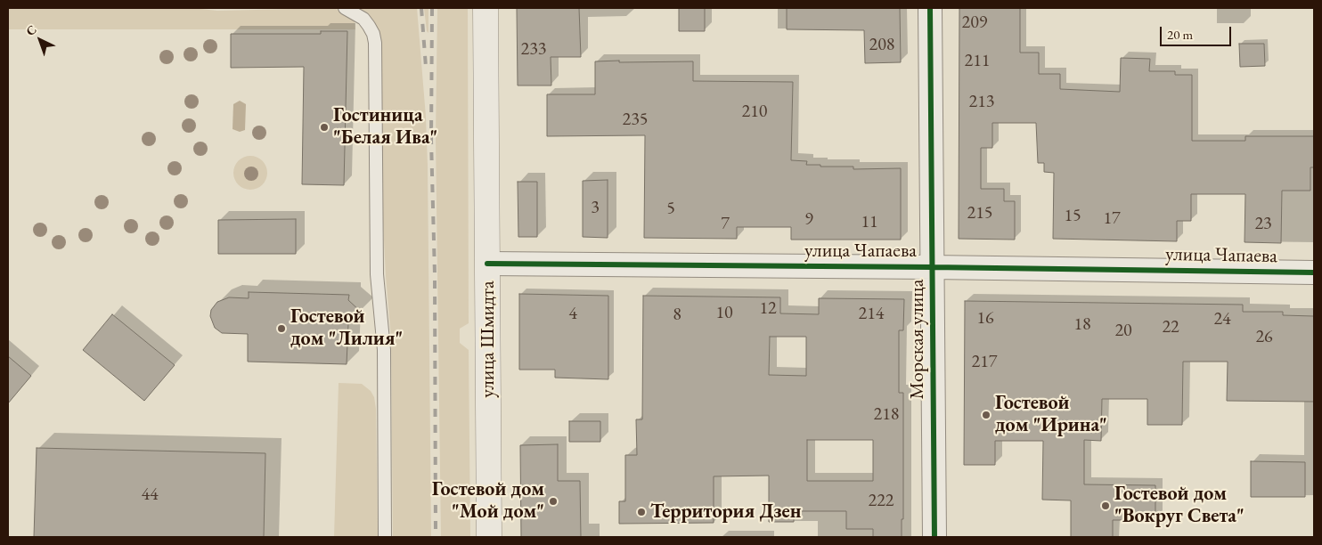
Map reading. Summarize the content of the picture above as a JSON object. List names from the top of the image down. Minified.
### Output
{"streets":{"street":["улица Чапаева","улица Шмидта","Морская улица"]},"crossings":[["улица Чапаева","улица Шмидта"],["улица Чапаева","Морская улица"]],"places":["Гостиница \"Белая Ива\"","Гостевой дом \"Лилия\"","Гостевой дом \"Ирина\"","Гостевой дом \"Мой дом\"","Гостевой дом \"Вокруг Света\"","Территория Дзен"],"house_numbers":["209","208","233","211","213","210","235","3","5","215","15","17","9","11","7","23","12","10","4","214","8","16","24","18","22","20","26","217","218","44","222"],"scale_bar":"20 m","north":"top left"}
